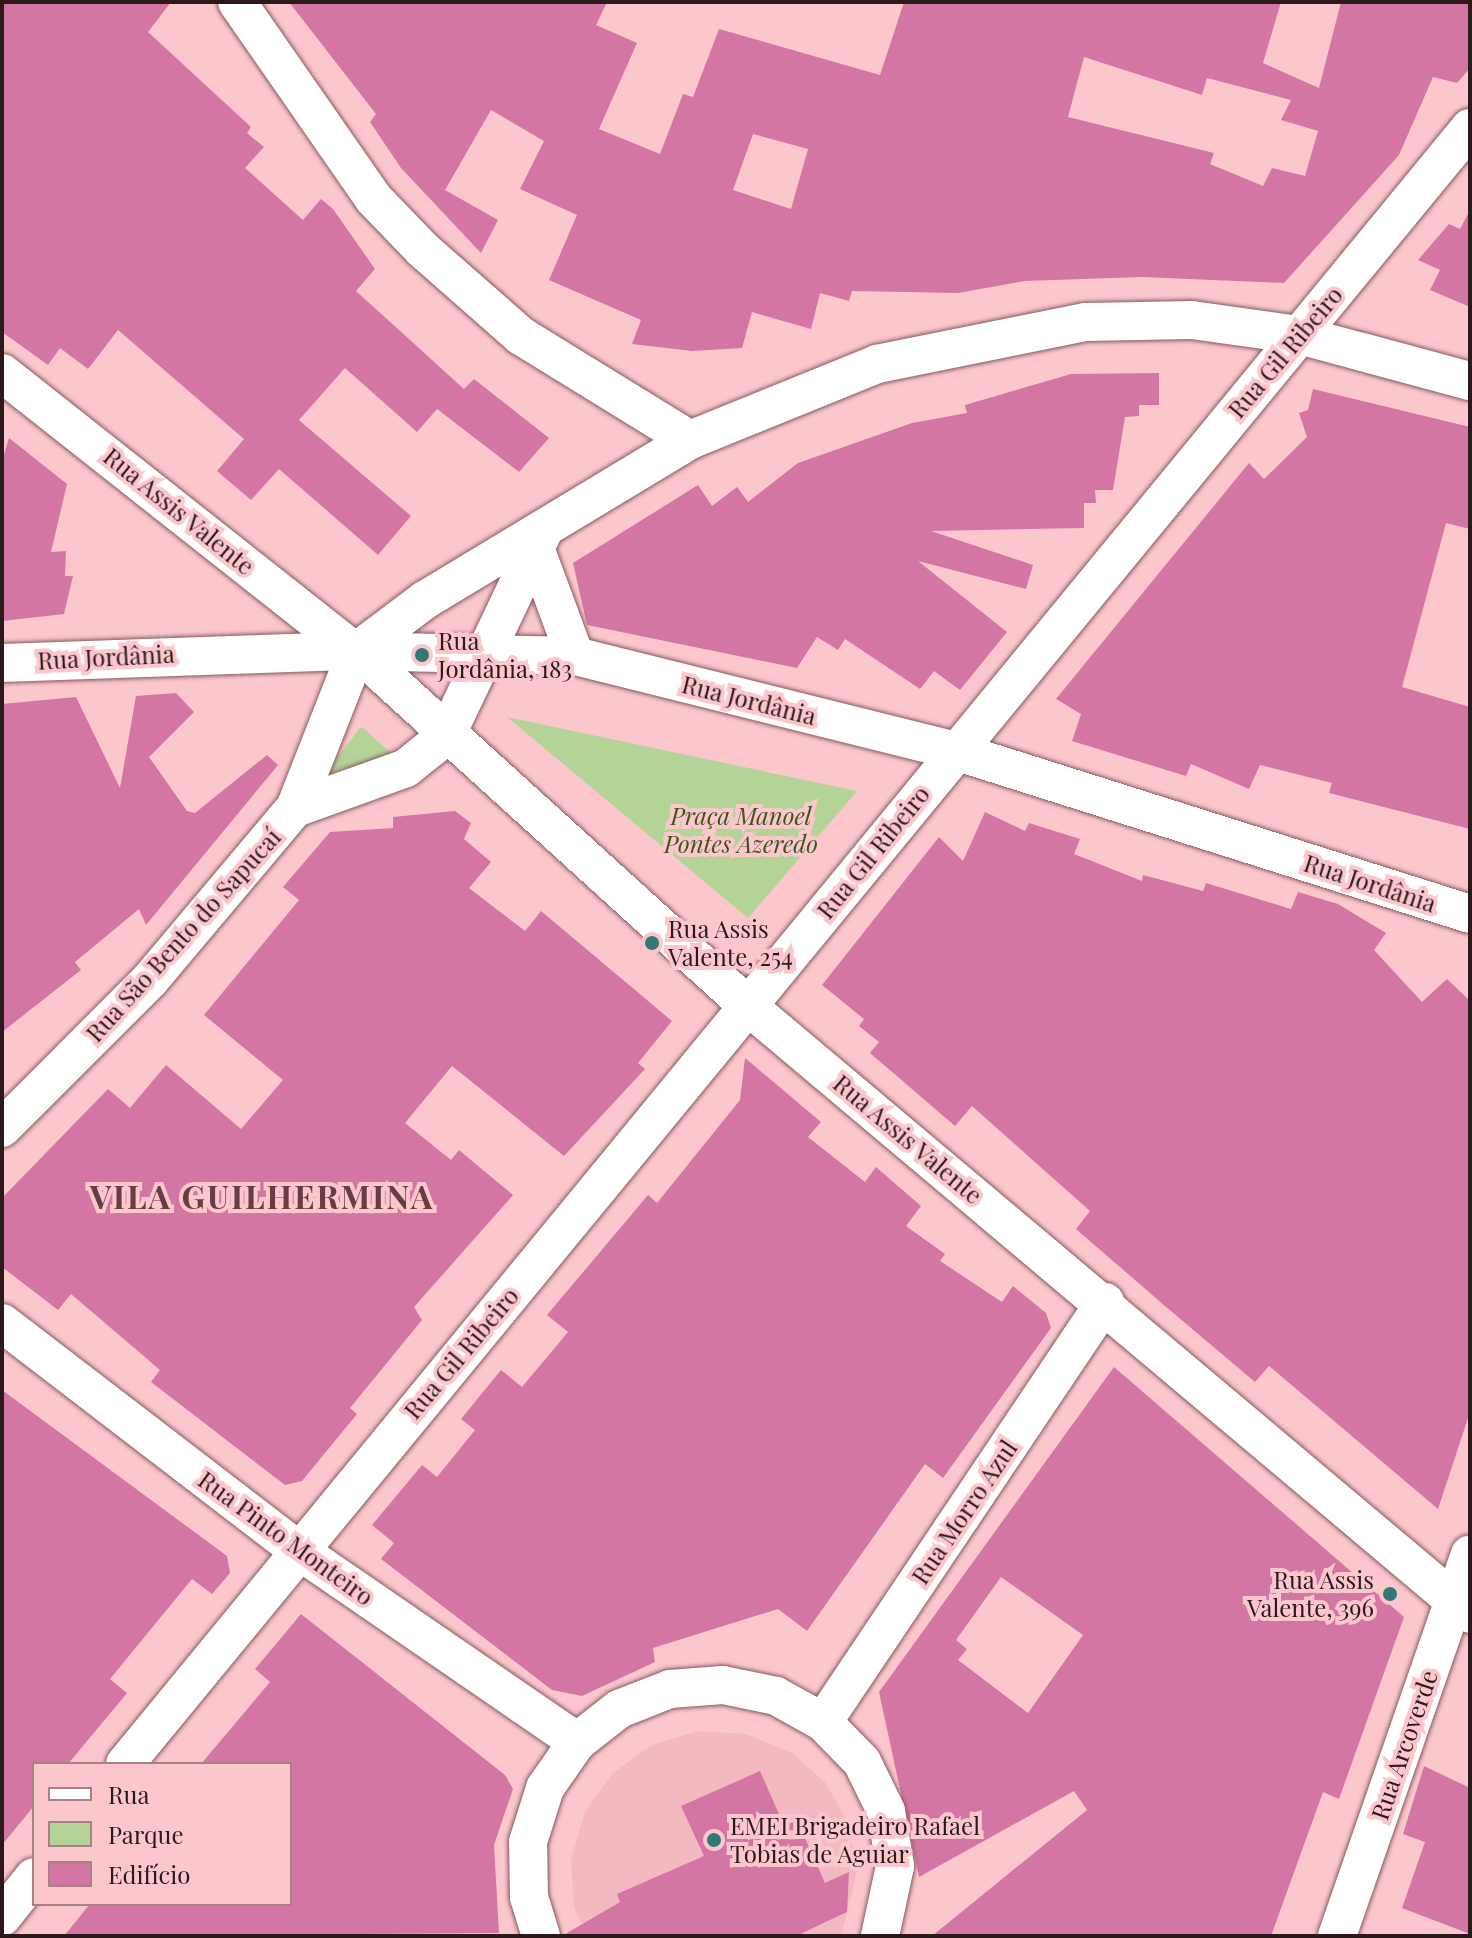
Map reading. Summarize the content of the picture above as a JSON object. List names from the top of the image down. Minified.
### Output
{"streets":{"street":["Rua Gil Ribeiro","Rua Assis Valente","Rua Jordânia","Rua São Bento do Sapucaí","Rua Morro Azul","Rua Pinto Monteiro","Rua Arcoverde"]},"crossings":[["Rua Gil Ribeiro","Rua Assis Valente"],["Rua Gil Ribeiro","Rua Jordânia"],["Rua Gil Ribeiro","Rua Pinto Monteiro"],["Rua Assis Valente","Rua Jordânia"],["Rua Assis Valente","Rua Morro Azul"],["Rua Assis Valente","Rua Arcoverde"]],"districts":["VILA GUILHERMINA"],"parks":["Praça Manoel Pontes Azeredo"],"places":["Rua Jordânia, 183","Rua Assis Valente, 254","Rua Assis Valente, 396","EMEI Brigadeiro Rafael Tobias de Aguiar"],"legend":["Rua","Parque","Edifício"]}
